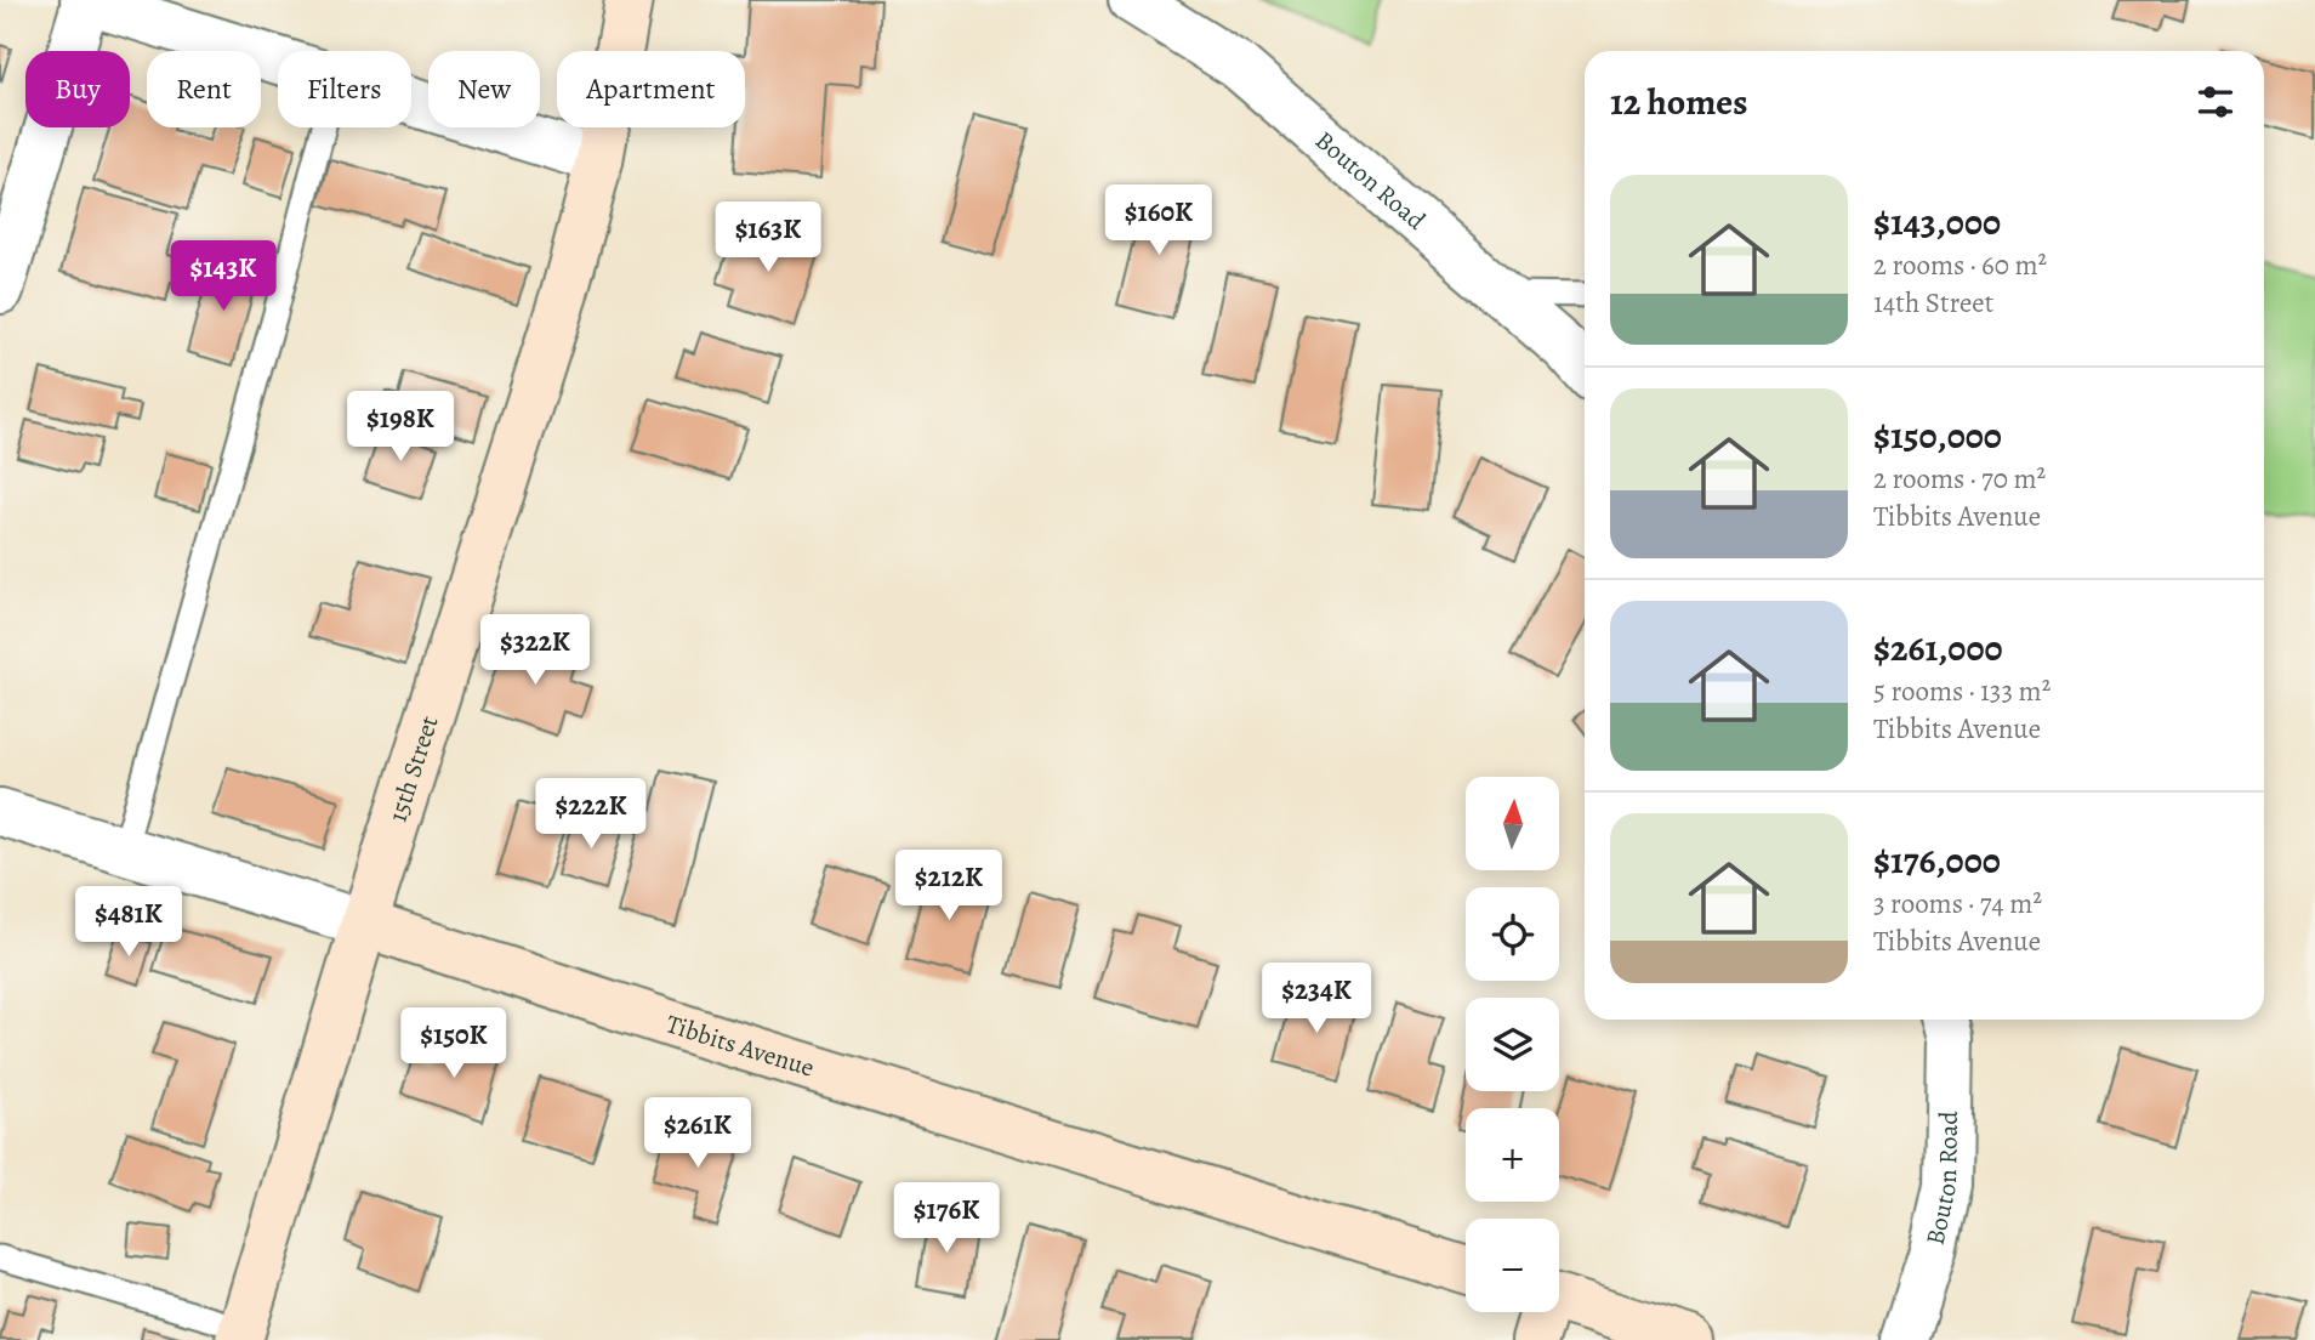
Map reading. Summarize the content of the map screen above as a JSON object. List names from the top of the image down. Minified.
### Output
{"streets":{"street":["Bouton Road","15th Street","Tibbits Avenue"]},"crossings":[["15th Street","Tibbits Avenue"]],"north":"top","page":{"chip":["Buy","Rent","Filters","New","Apartment"],"heading":"12 homes","list":[{"name":"$143,000","note":"2 rooms · 60 m² · 14th Street"},{"name":"$150,000","note":"2 rooms · 70 m² · Tibbits Avenue"},{"name":"$261,000","note":"5 rooms · 133 m² · Tibbits Avenue"},{"name":"$176,000","note":"3 rooms · 74 m² · Tibbits Avenue"}],"price":["$160K","$163K","$143K","$198K","$322K","$222K","$212K","$481K","$234K","$150K","$261K","$176K"],"map_buttons":["+","−"]}}
